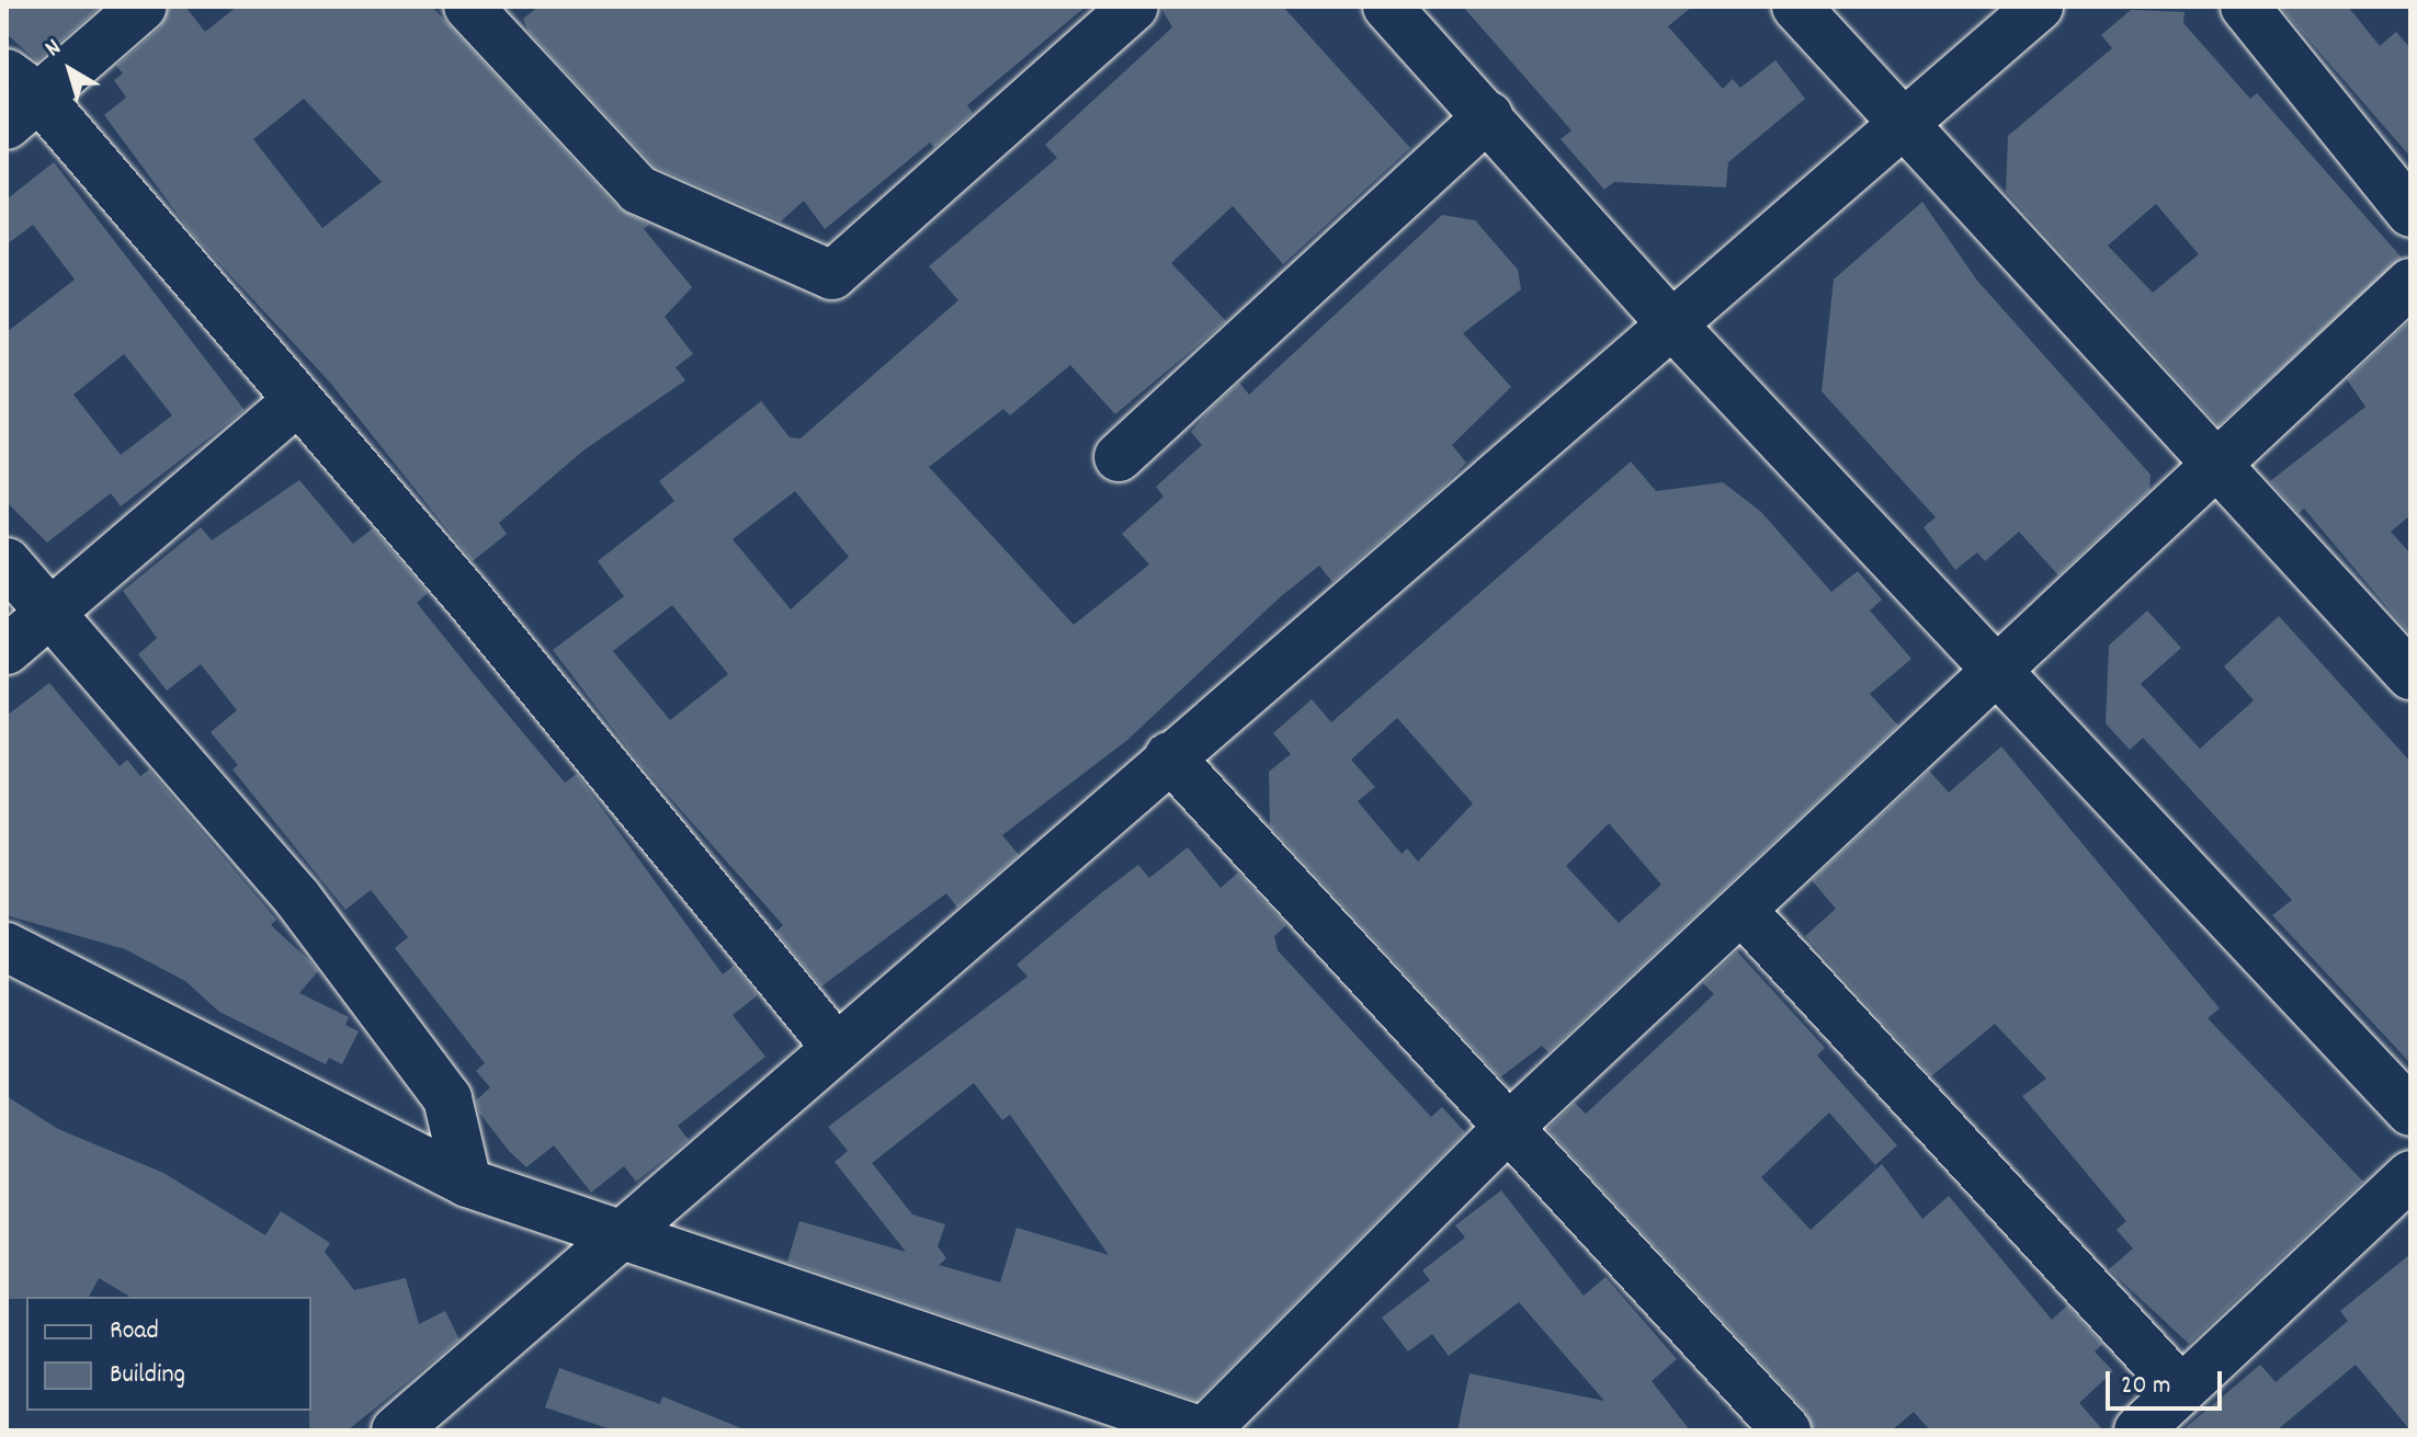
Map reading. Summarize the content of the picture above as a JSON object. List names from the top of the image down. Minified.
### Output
{"legend":["Road","Building"],"scale_bar":"20 m","north":"top left"}
